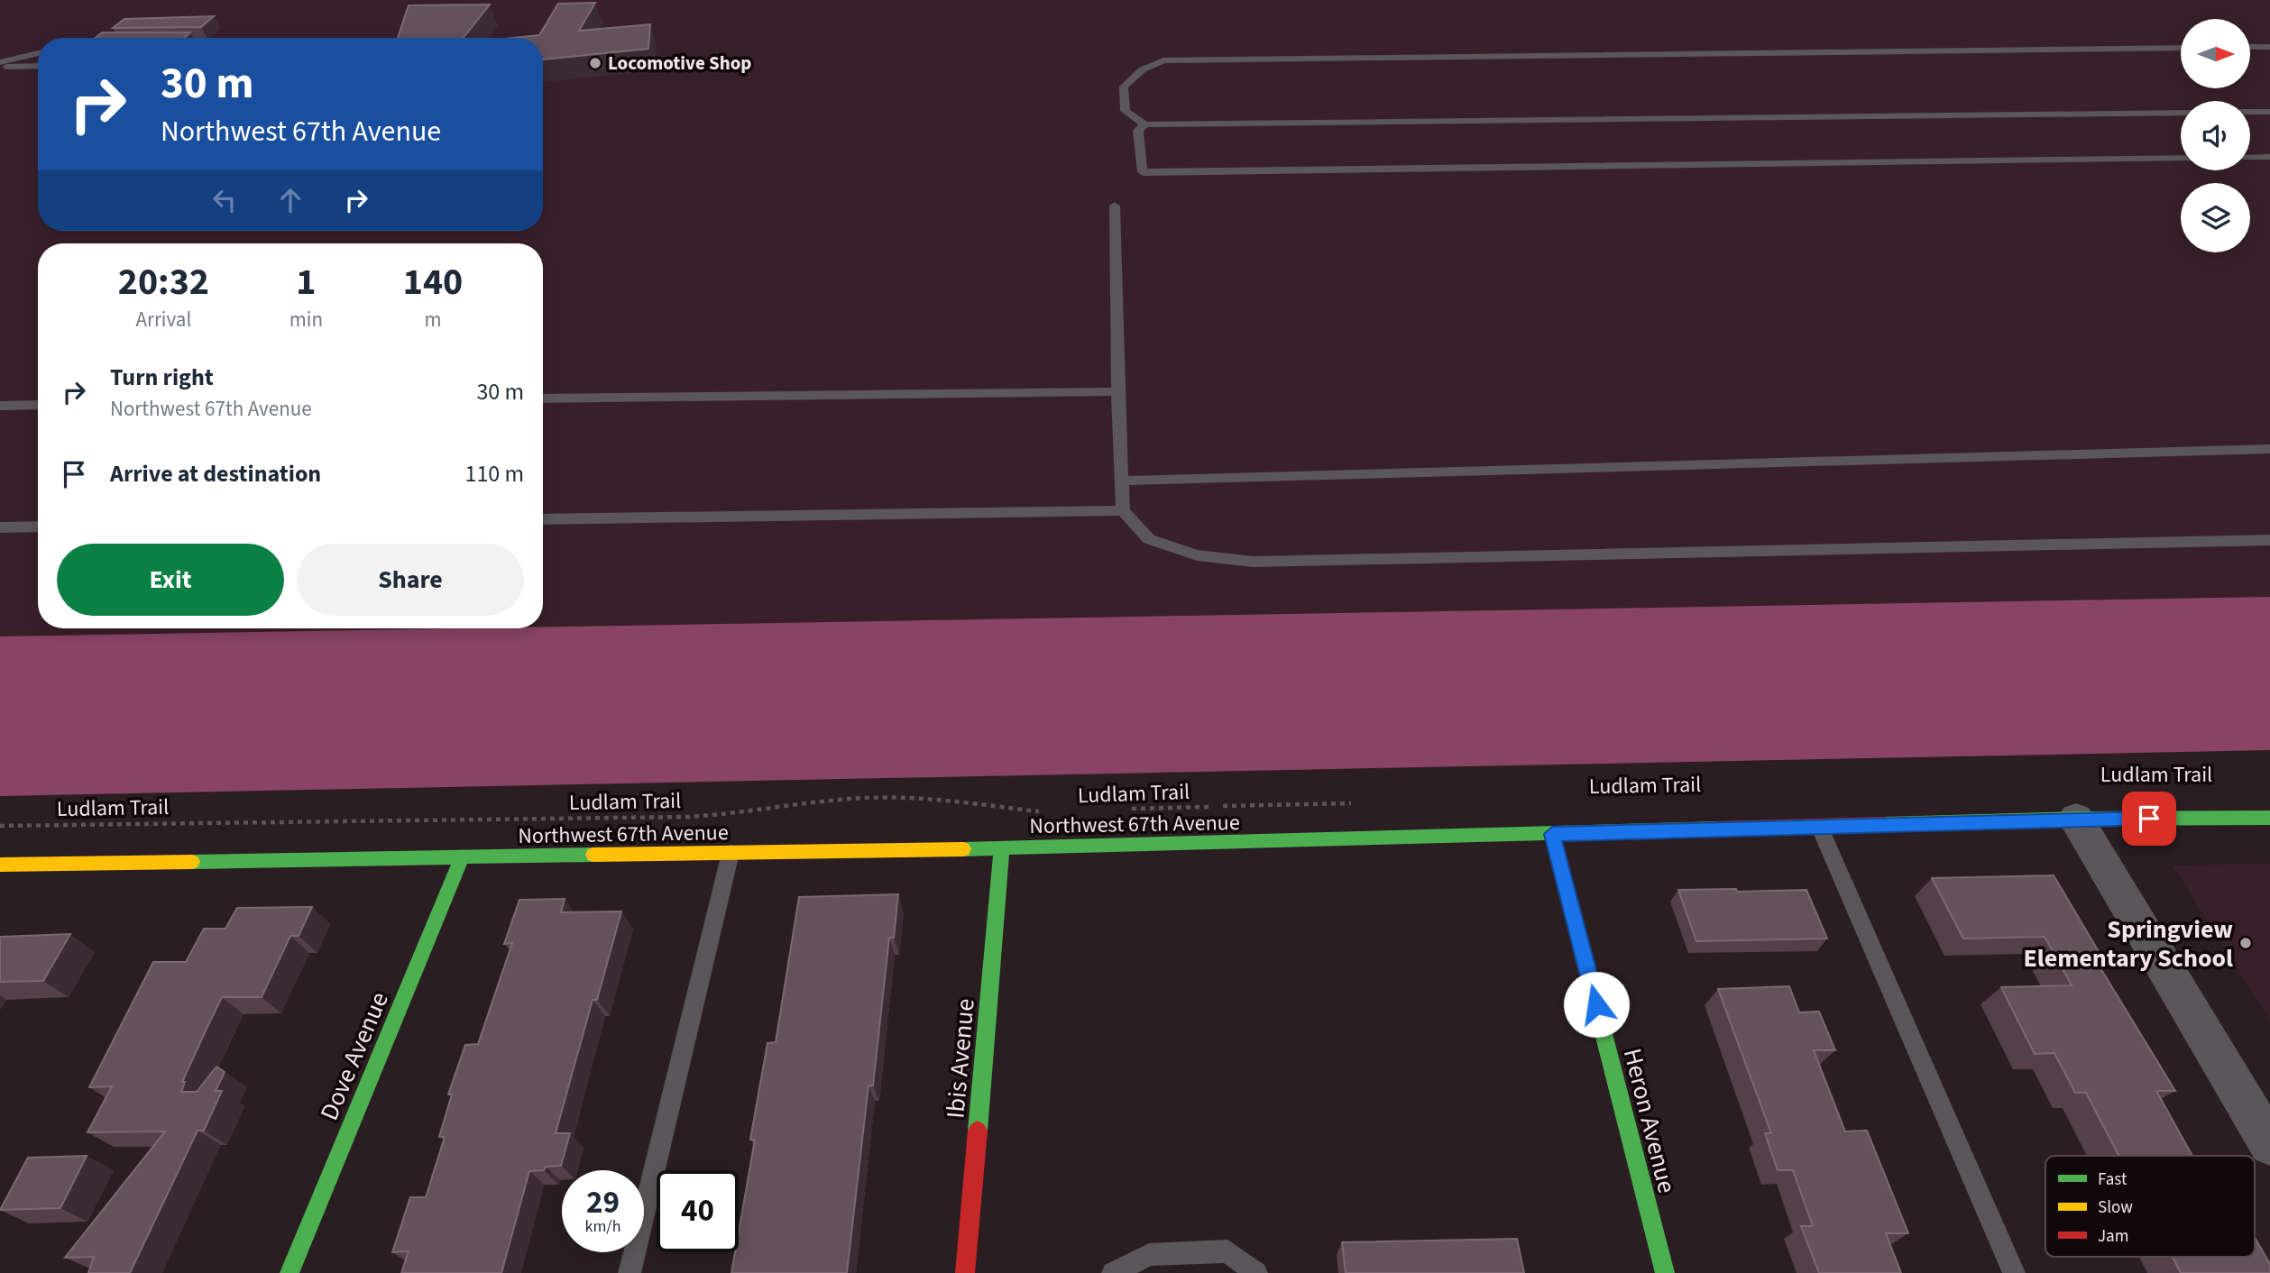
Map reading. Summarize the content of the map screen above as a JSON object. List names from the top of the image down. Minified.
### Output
{"streets":{"street":["Northwest 67th Avenue","Dove Avenue","Ibis Avenue","Heron Avenue"],"path":["Ludlam Trail"]},"crossings":[["Northwest 67th Avenue","Dove Avenue"],["Northwest 67th Avenue","Ibis Avenue"],["Northwest 67th Avenue","Heron Avenue"]],"places":["Locomotive Shop","Springview Elementary School"],"legend":["Fast","Slow","Jam"],"north":"right","page":{"turn":["30 m","Northwest 67th Avenue"],"eta":["20:32","Arrival","1","min","140","m"],"list":[{"name":"Turn right","note":"Northwest 67th Avenue","value":"30 m"},{"name":"Arrive at destination","value":"110 m"}],"buttons":["Exit","Share"],"speed":"29 km/h","limit":"40"}}
